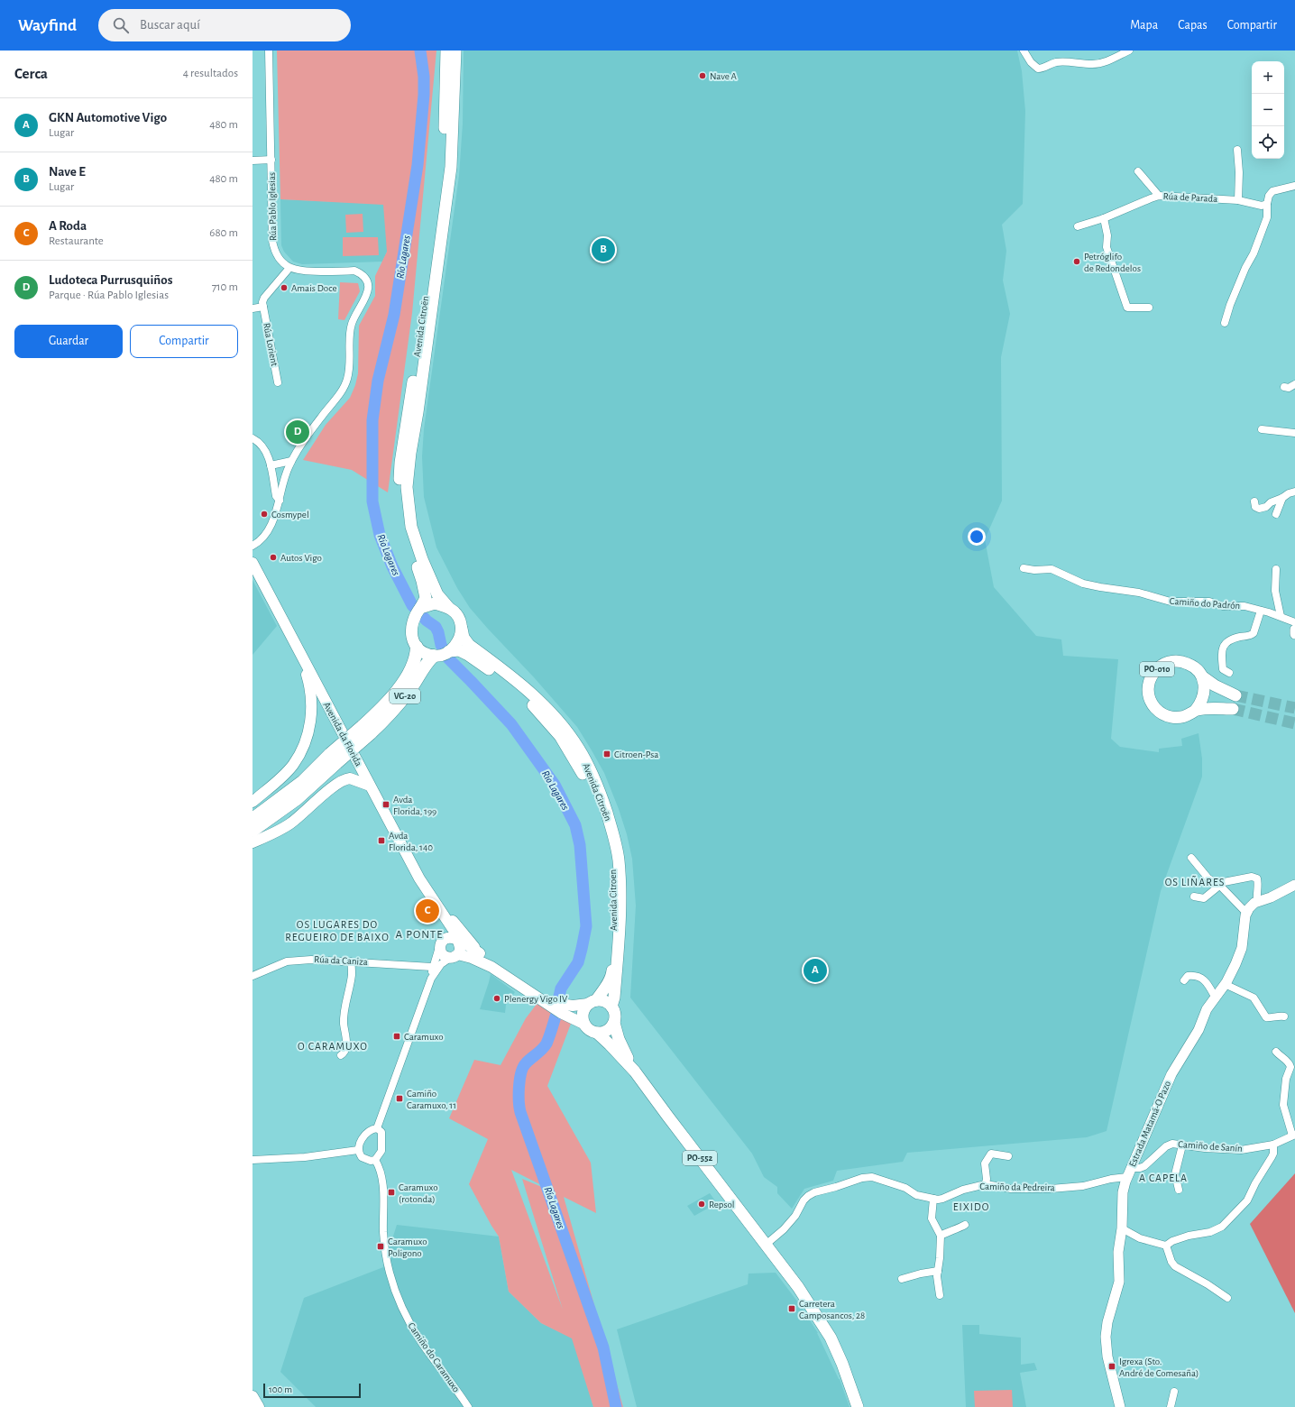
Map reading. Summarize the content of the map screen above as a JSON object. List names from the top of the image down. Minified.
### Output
{"streets":{"highway":["VG-20"],"main road":["Avenida Citroën","PO-010","Avenida da Florida","Avenida Citroen","PO-552"],"street":["Rúa de Parada","Rúa Pablo Iglesias","Rúa Lorient","Camiño do Padrón","Rúa da Caniza","Estrada Matamá-O Pazo","Camiño de Sanín","Camiño da Pedreira","Camiño do Caramuxo"]},"crossings":[["Avenida Citroën","VG-20"],["Avenida Citroën","Avenida da Florida"],["Avenida Citroën","Avenida Citroen"],["Avenida da Florida","Avenida Citroen"],["Estrada Matamá-O Pazo","Camiño de Sanín"],["Estrada Matamá-O Pazo","Camiño da Pedreira"],["Camiño de Sanín","Camiño da Pedreira"],["PO-552","Camiño da Pedreira"]],"districts":["OS LIÑARES","OS LUGARES DO REGUEIRO DE BAIXO","A PONTE","O CARAMUXO","A CAPELA","EIXIDO"],"water":["Río Lagares"],"places":{"other":["Nave A","Petróglifo de Redondelos","Amais Doce","Cosmypel","Autos Vigo","Plenergy Vigo IV","Repsol"],"transit":["Citroen-Psa","Avda Florida, 199","Avda Florida, 140","Caramuxo","Camiño Caramuxo, 11","Caramuxo (rotonda)","Caramuxo Poligono","Carretera Camposancos, 28","Igrexa (Sto. André de Comesaña)"]},"scale_bar":"100 m","page":{"header":"Wayfind","search":"Buscar aquí","nav":["Mapa","Capas","Compartir"],"heading":["Cerca","4 resultados"],"map_buttons":["+","−"],"list":[{"mark":"A","name":"GKN Automotive Vigo","note":"Lugar","value":"480 m"},{"mark":"B","name":"Nave E","note":"Lugar","value":"480 m"},{"mark":"C","name":"A Roda","note":"Restaurante","value":"680 m"},{"mark":"D","name":"Ludoteca Purrusquiños","note":"Parque · Rúa Pablo Iglesias","value":"710 m"}],"pins":["B","D","C","A"],"buttons":["Guardar","Compartir"],"scale":"100 m"}}
